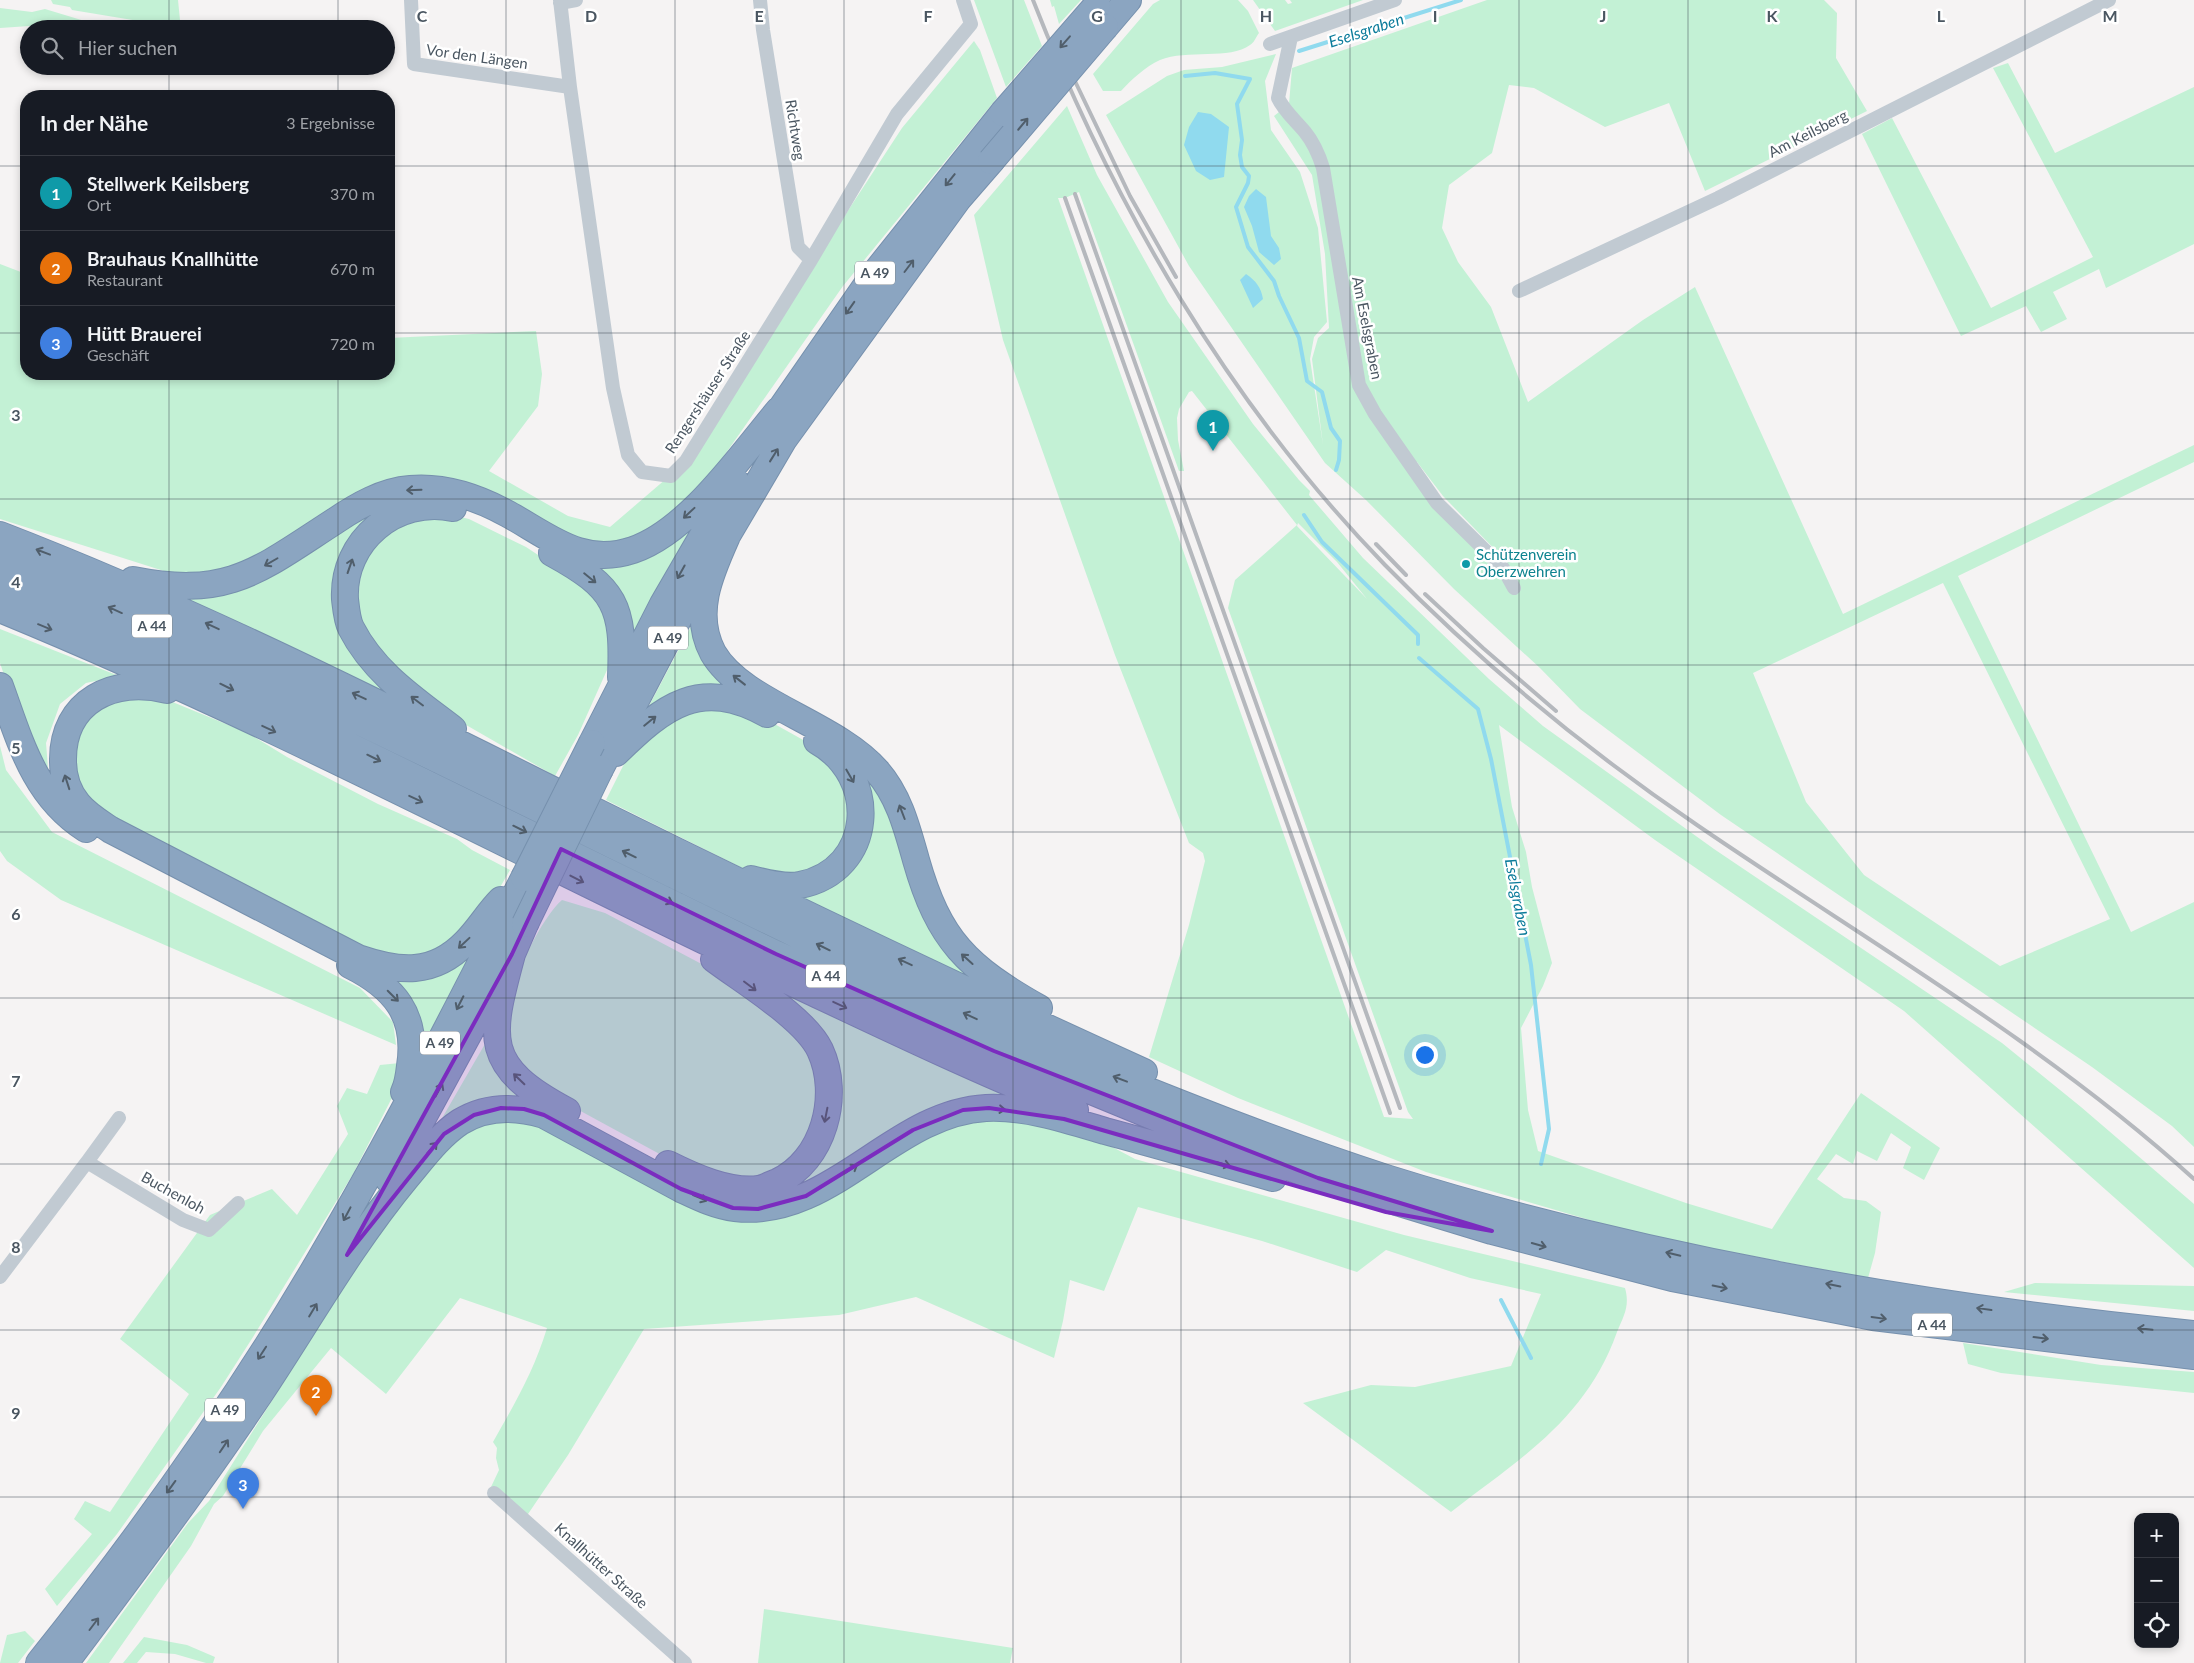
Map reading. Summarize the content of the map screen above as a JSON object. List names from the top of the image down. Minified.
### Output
{"streets":{"highway":["A 49","A 44"],"street":["Vor den Längen","Richtweg","Am Keilsberg","Am Eselsgraben","Rengershäuser Straße","Buchenloh","Knallhütter Straße"]},"crossings":[["Vor den Längen","Rengershäuser Straße"],["Richtweg","Rengershäuser Straße"]],"water":["Eselsgraben"],"places":["Schützenverein Oberzwehren"],"page":{"search":"Hier suchen","heading":["In der Nähe","3 Ergebnisse"],"list":[{"mark":"1","name":"Stellwerk Keilsberg","note":"Ort","value":"370 m"},{"mark":"2","name":"Brauhaus Knallhütte","note":"Restaurant","value":"670 m"},{"mark":"3","name":"Hütt Brauerei","note":"Geschäft","value":"720 m"}],"pins":["1","2","3"],"map_buttons":["+","−"]},"grid":{"columns":["C","D","E","F","G","H","I","J","K","L","M"],"rows":["3","4","5","6","7","8","9"]}}
